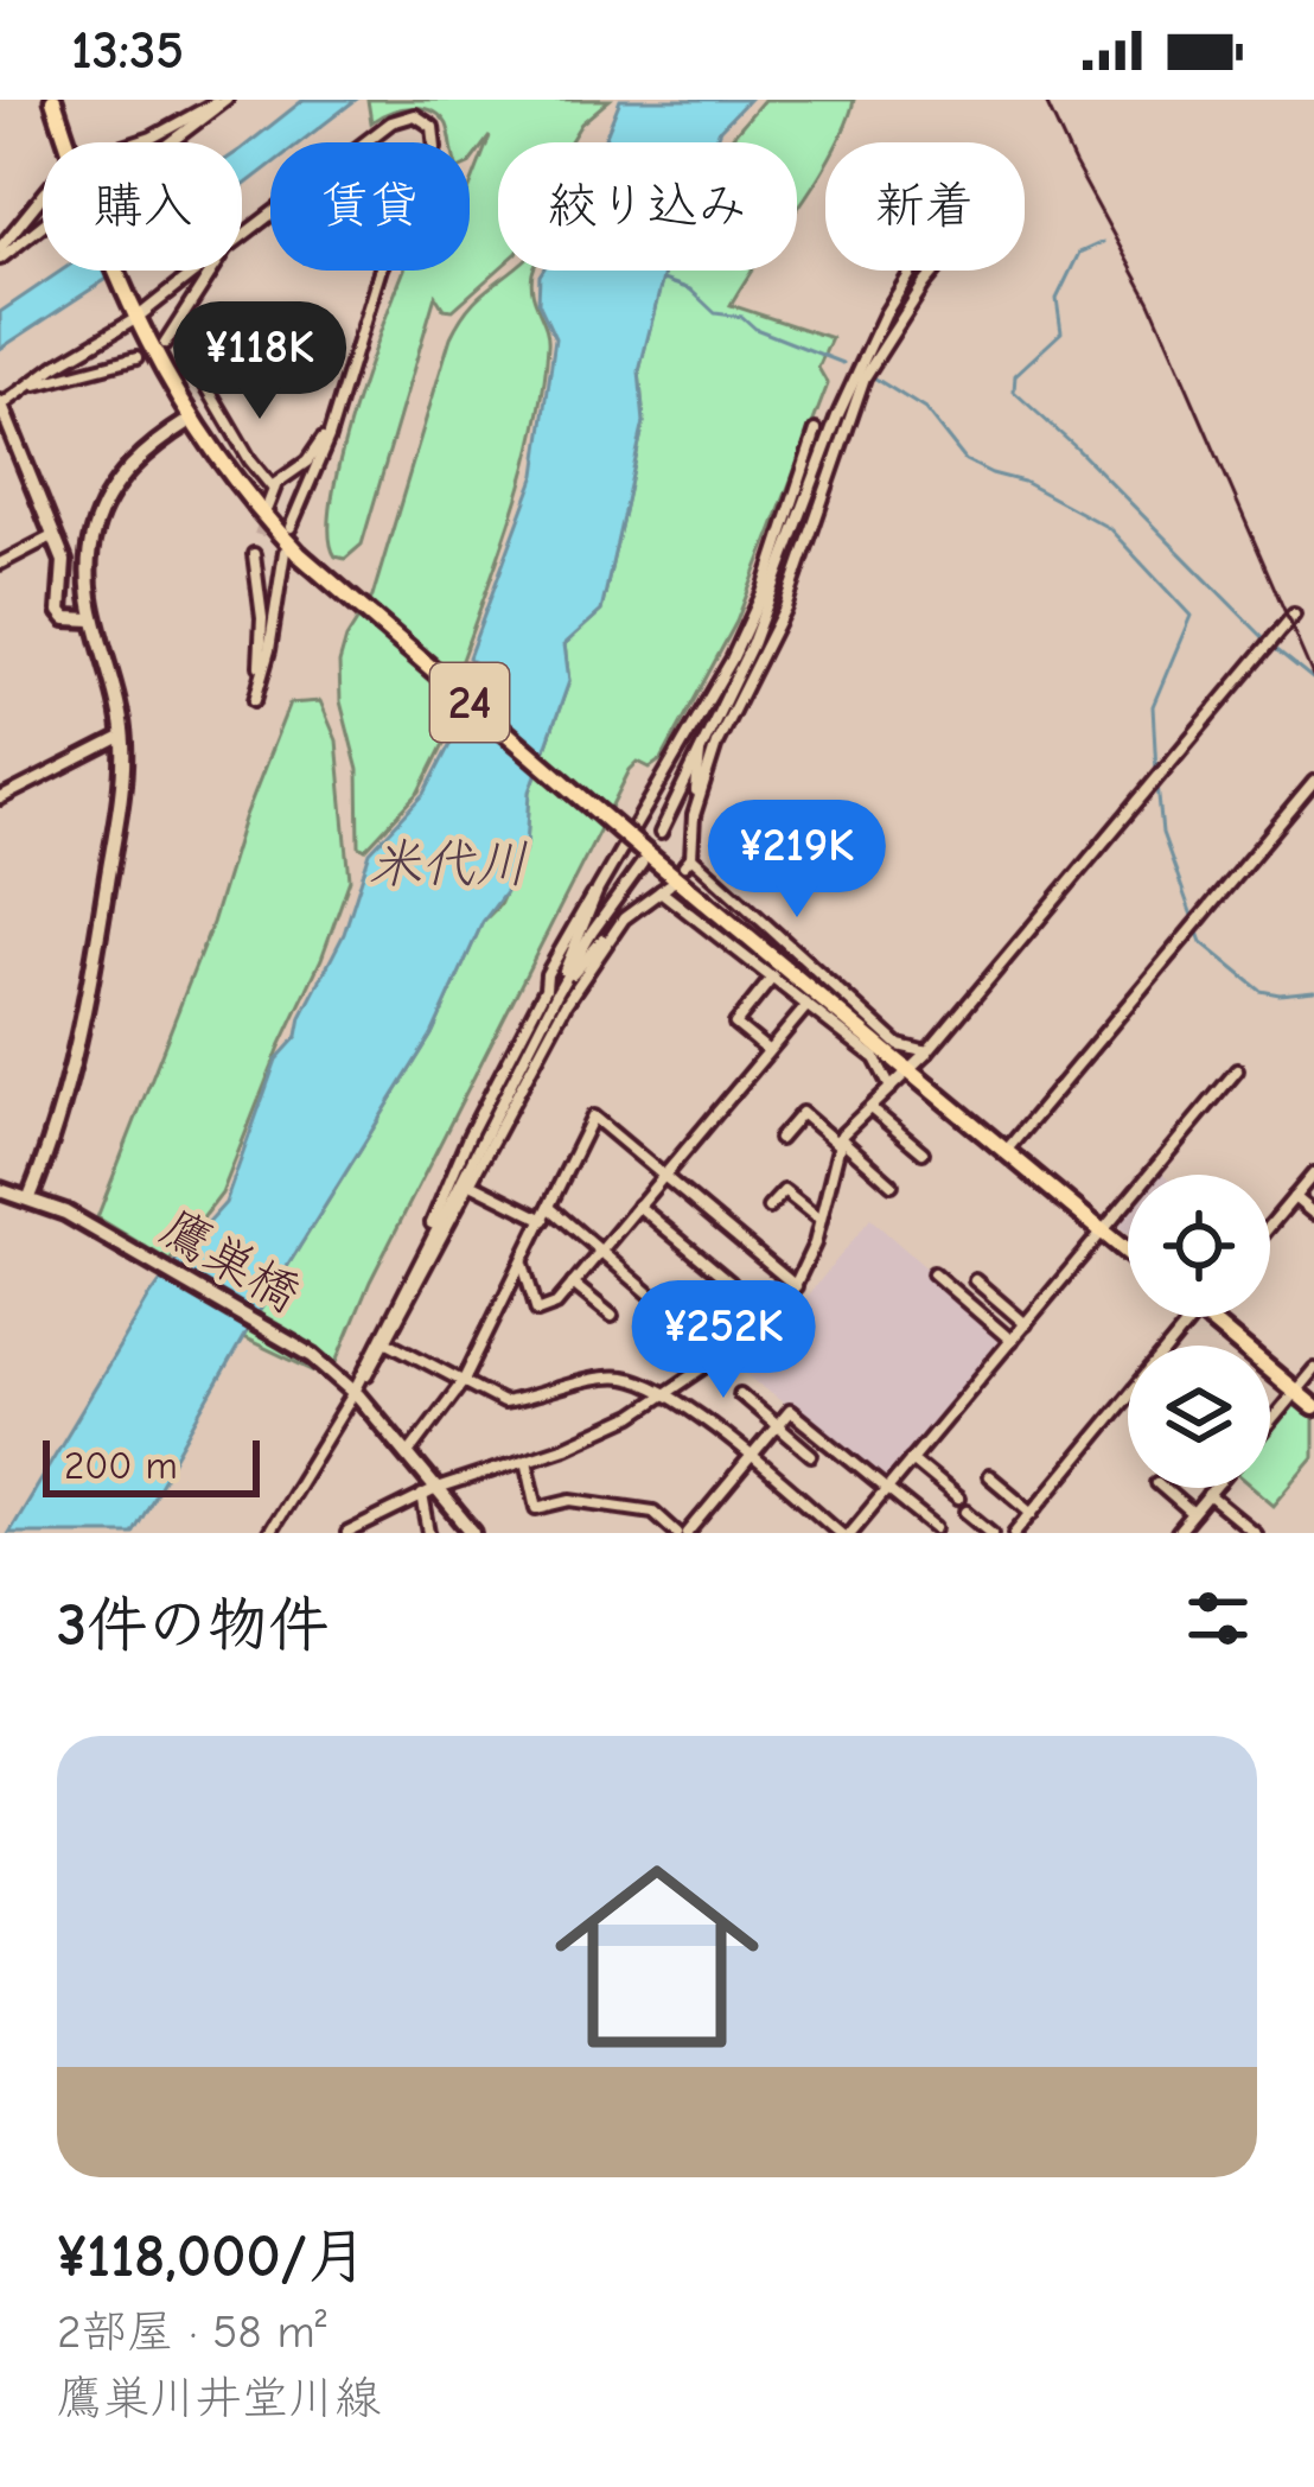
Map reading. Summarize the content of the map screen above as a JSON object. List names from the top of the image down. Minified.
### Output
{"streets":{"main road":["24"],"street":["鷹巣橋"]},"water":["米代川"],"scale_bar":"200 m","page":{"status":"13:35","chip":["購入","賃貸","絞り込み","新着"],"price":["¥118K","¥219K","¥252K"],"scale":"200 m","heading":"3件の物件","list":[{"name":"¥118,000/月","note":"2部屋 · 58 m² · 鷹巣川井堂川線"}]}}
